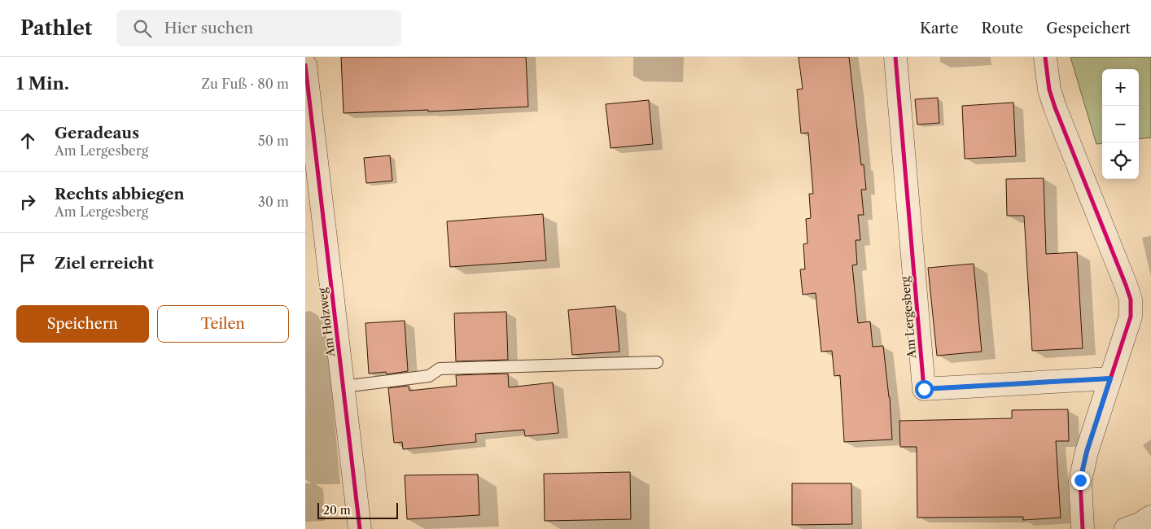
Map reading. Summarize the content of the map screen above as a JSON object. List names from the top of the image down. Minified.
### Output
{"streets":{"street":["Am Lergesberg","Am Holzweg"]},"scale_bar":"20 m","page":{"header":"Pathlet","search":"Hier suchen","nav":["Karte","Route","Gespeichert"],"heading":["1 Min.","Zu Fuß · 80 m"],"map_buttons":["+","−"],"list":[["Geradeaus","Am Lergesberg","50 m"],["Rechts abbiegen","Am Lergesberg","30 m"],"Ziel erreicht"],"buttons":["Speichern","Teilen"],"scale":"20 m"}}
